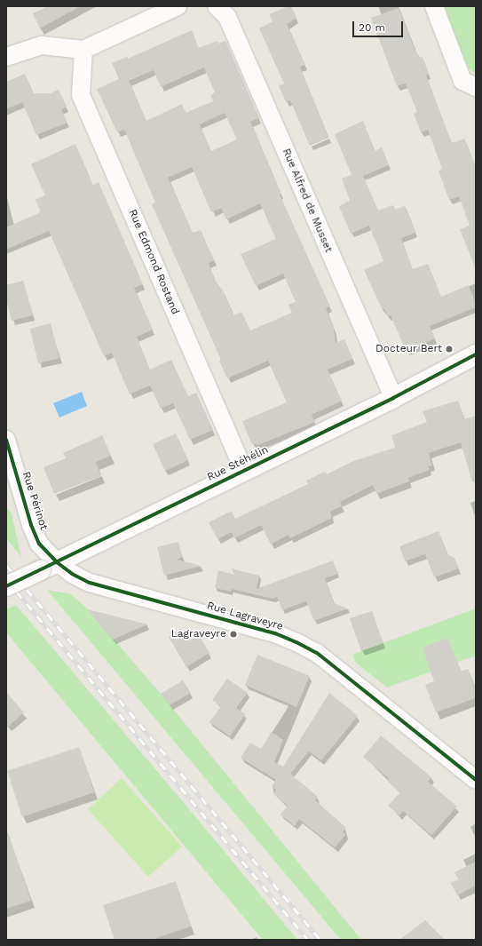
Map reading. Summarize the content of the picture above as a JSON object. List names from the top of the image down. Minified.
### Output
{"streets":{"street":["Rue Alfred de Musset","Rue Edmond Rostand","Rue Stéhélin","Rue Périnot","Rue Lagraveyre"]},"crossings":[["Rue Alfred de Musset","Rue Stéhélin"],["Rue Edmond Rostand","Rue Stéhélin"],["Rue Stéhélin","Rue Périnot"],["Rue Stéhélin","Rue Lagraveyre"],["Rue Périnot","Rue Lagraveyre"]],"places":["Docteur Bert","Lagraveyre"],"scale_bar":"20 m"}
